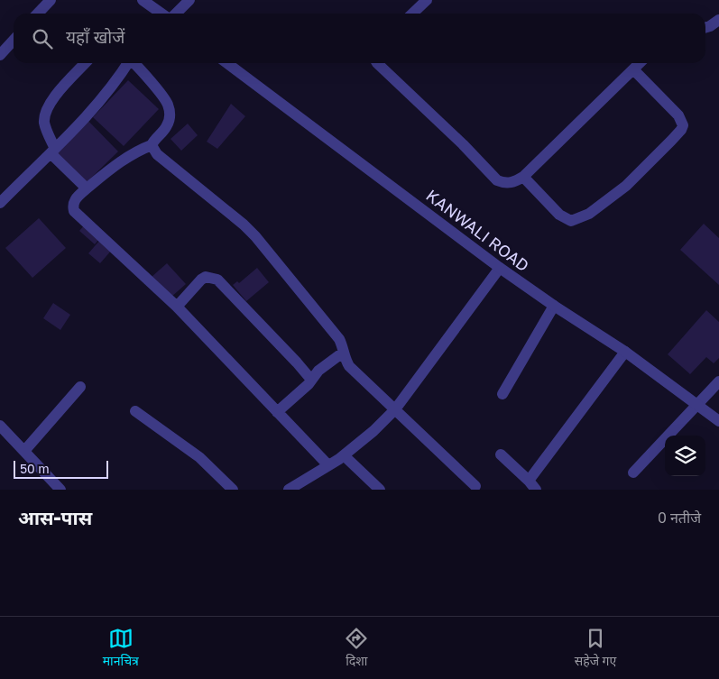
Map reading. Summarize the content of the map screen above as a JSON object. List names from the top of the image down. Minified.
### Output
{"streets":{"street":["KANWALI ROAD"]},"scale_bar":"50 m","page":{"search":"यहाँ खोजें","scale":"50 m","heading":["आस-पास","0 नतीजे"],"nav":["मानचित्र","दिशा","सहेजे गए"]}}
